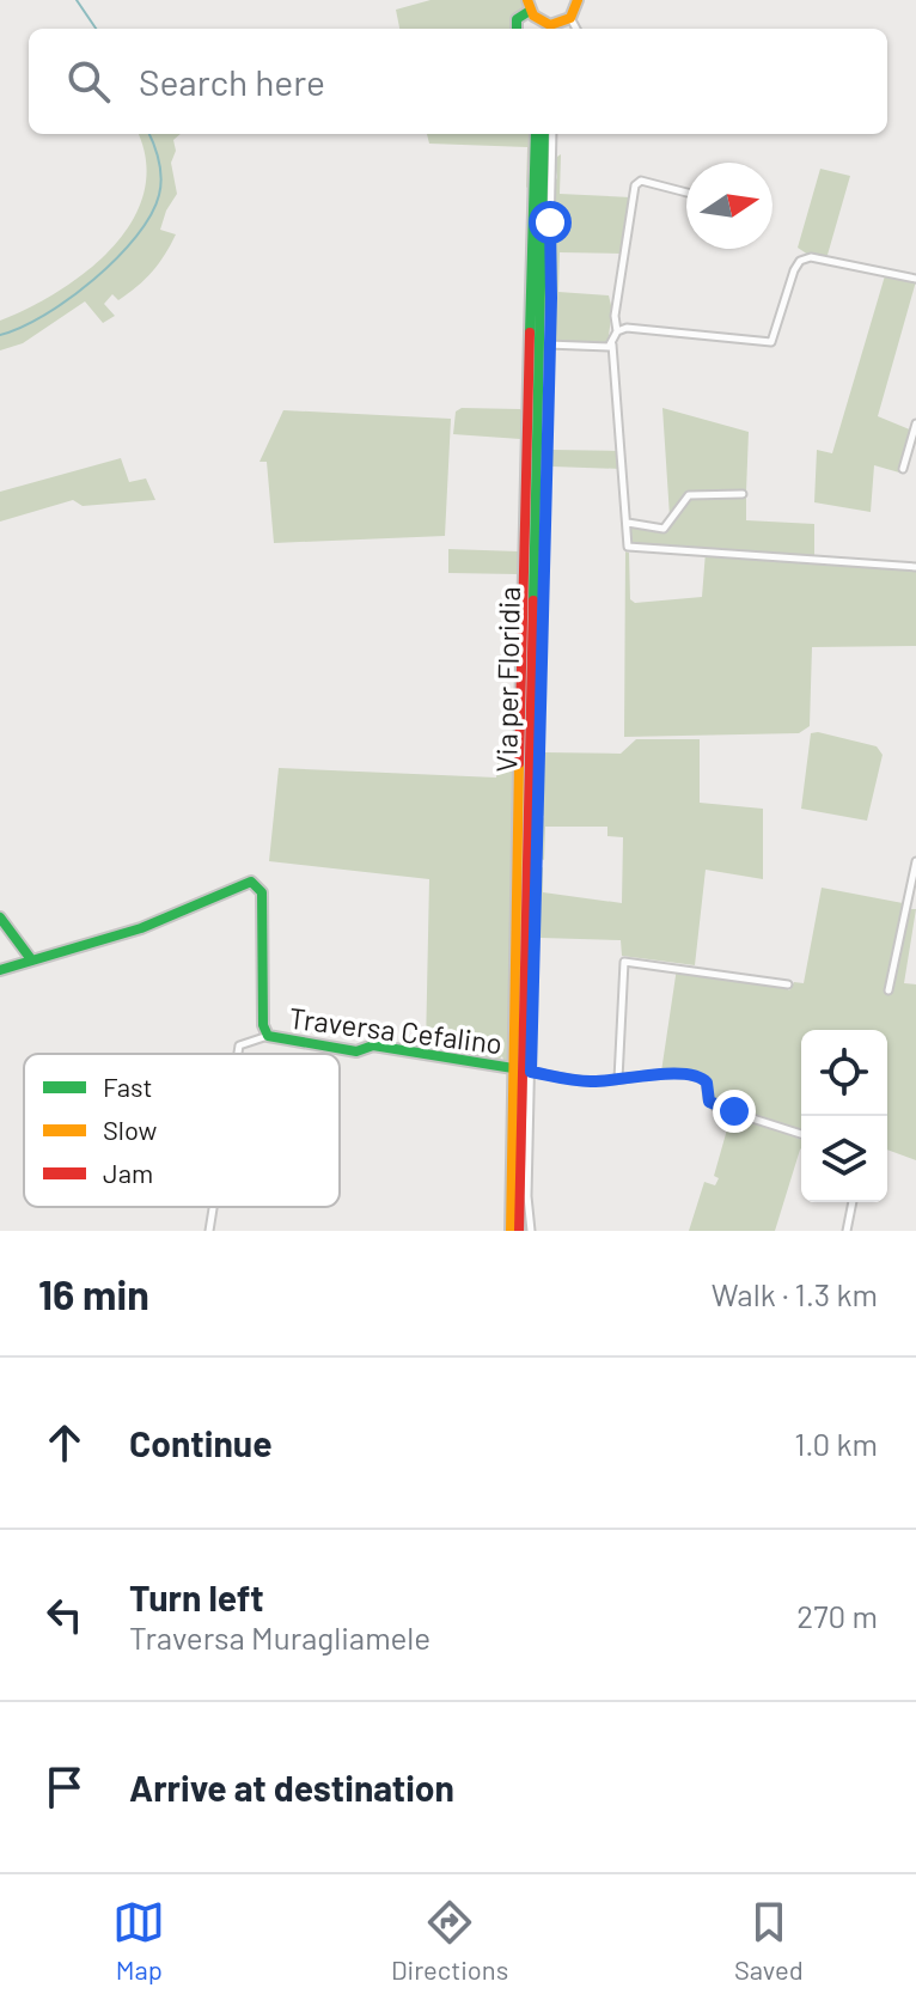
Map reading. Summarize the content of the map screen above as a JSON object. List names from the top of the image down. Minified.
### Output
{"streets":{"street":["Via per Floridia","Traversa Cefalino"]},"legend":["Fast","Slow","Jam"],"north":"right","page":{"search":"Search here","heading":["16 min","Walk · 1.3 km"],"list":[["Continue","1.0 km"],["Turn left","Traversa Muragliamele","270 m"],"Arrive at destination"],"nav":["Map","Directions","Saved"]}}
